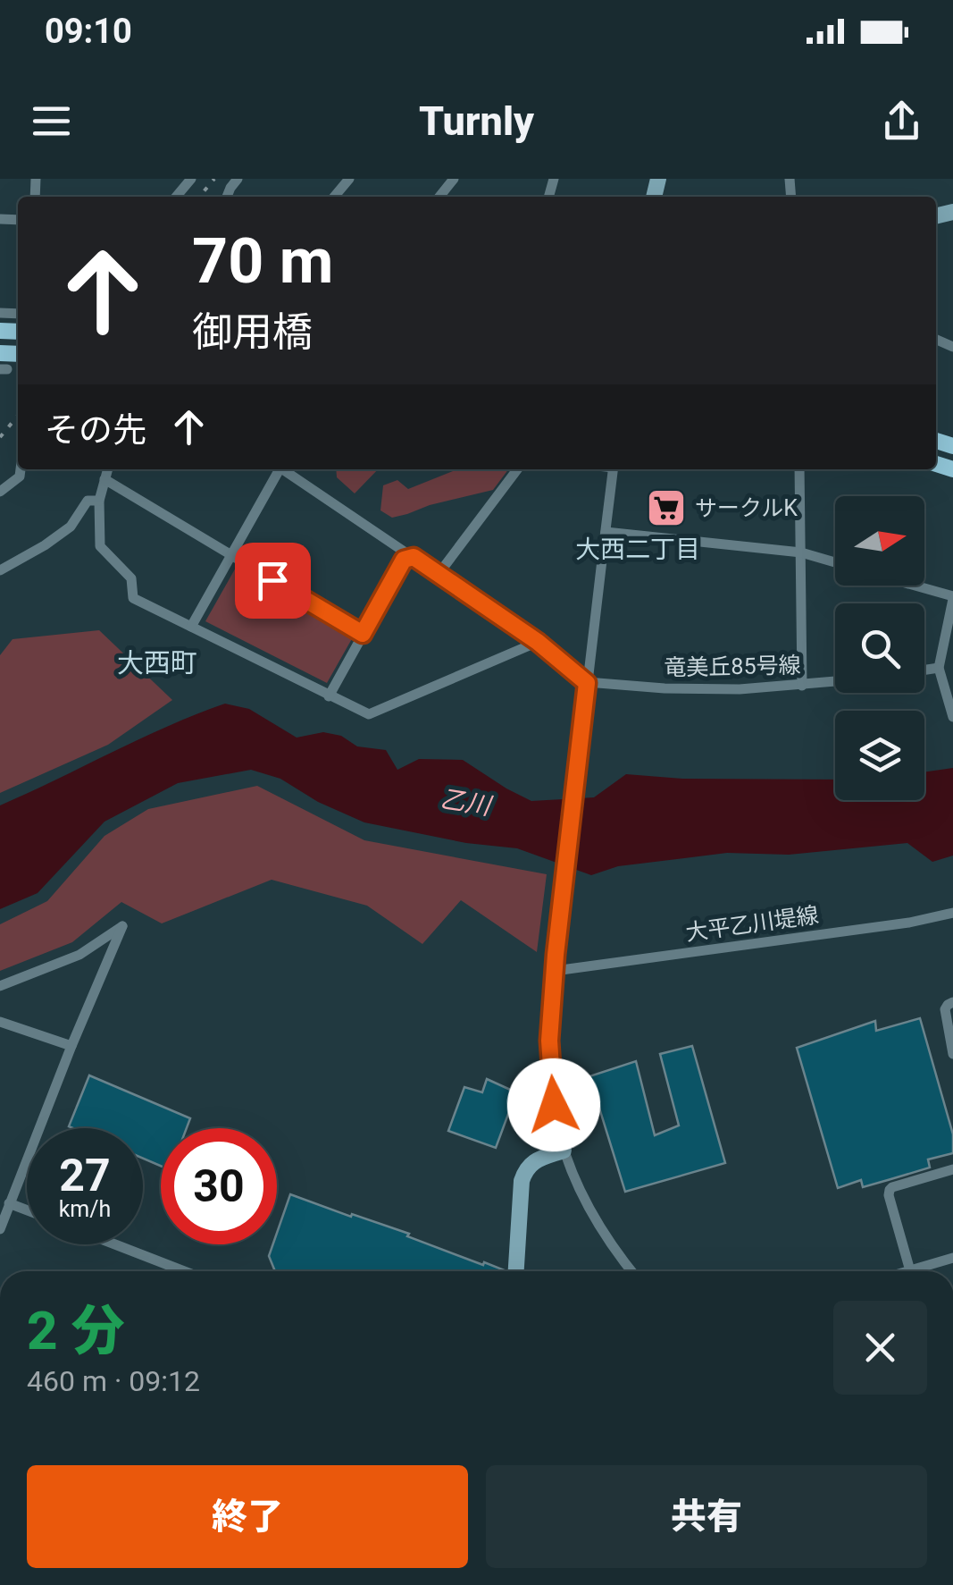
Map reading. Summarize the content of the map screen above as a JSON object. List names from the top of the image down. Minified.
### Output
{"streets":{"street":["竜美丘85号線","大平乙川堤線"]},"districts":["大西二丁目","大西町"],"water":["乙川"],"places":{"supermarket":["サークルK"]},"north":"right","page":{"status":"09:10","header":"Turnly","turn":["70 m","御用橋"],"then":"その先","speed":"27 km/h","limit":"30","heading":["2 分","460 m · 09:12"],"buttons":["終了","共有"]}}
